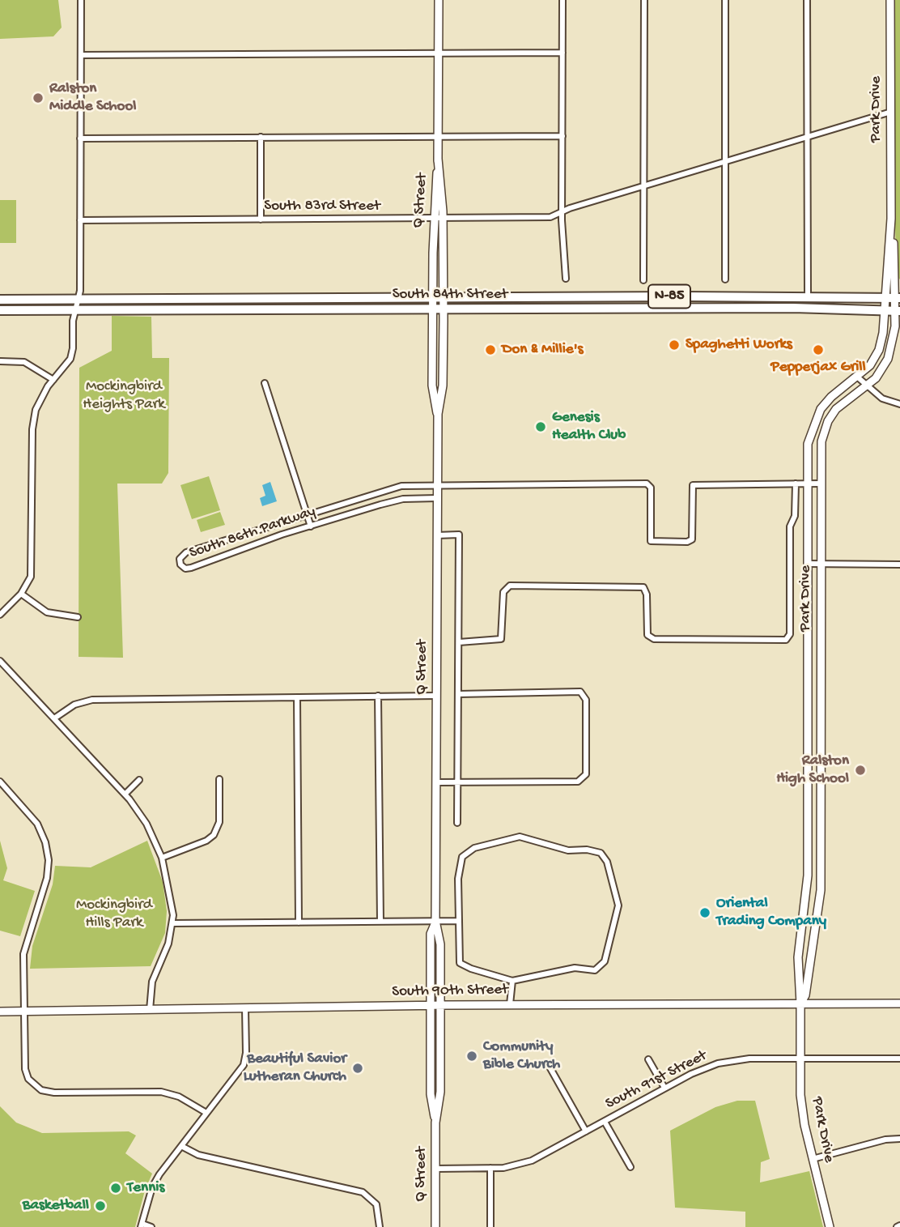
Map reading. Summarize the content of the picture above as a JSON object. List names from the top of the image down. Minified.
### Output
{"streets":{"main road":["South 84th Street","N-85"],"street":["Park Drive","Q Street","South 83rd Street","South 86th Parkway","South 90th Street","South 91st Street"]},"crossings":[["Park Drive","South 83rd Street"],["Park Drive","South 84th Street"],["Park Drive","South 90th Street"],["Park Drive","South 91st Street"],["Q Street","South 83rd Street"],["Q Street","South 84th Street"],["Q Street","South 86th Parkway"],["Q Street","South 90th Street"],["Q Street","South 91st Street"]],"parks":["Mockingbird Heights Park","Mockingbird Hills Park"],"places":["Ralston Middle School","Spaghetti Works","Don & Millie's","Pepperjax Grill","Genesis Health Club","Ralston High School","Oriental Trading Company","Community Bible Church","Beautiful Savior Lutheran Church","Tennis","Basketball"]}
